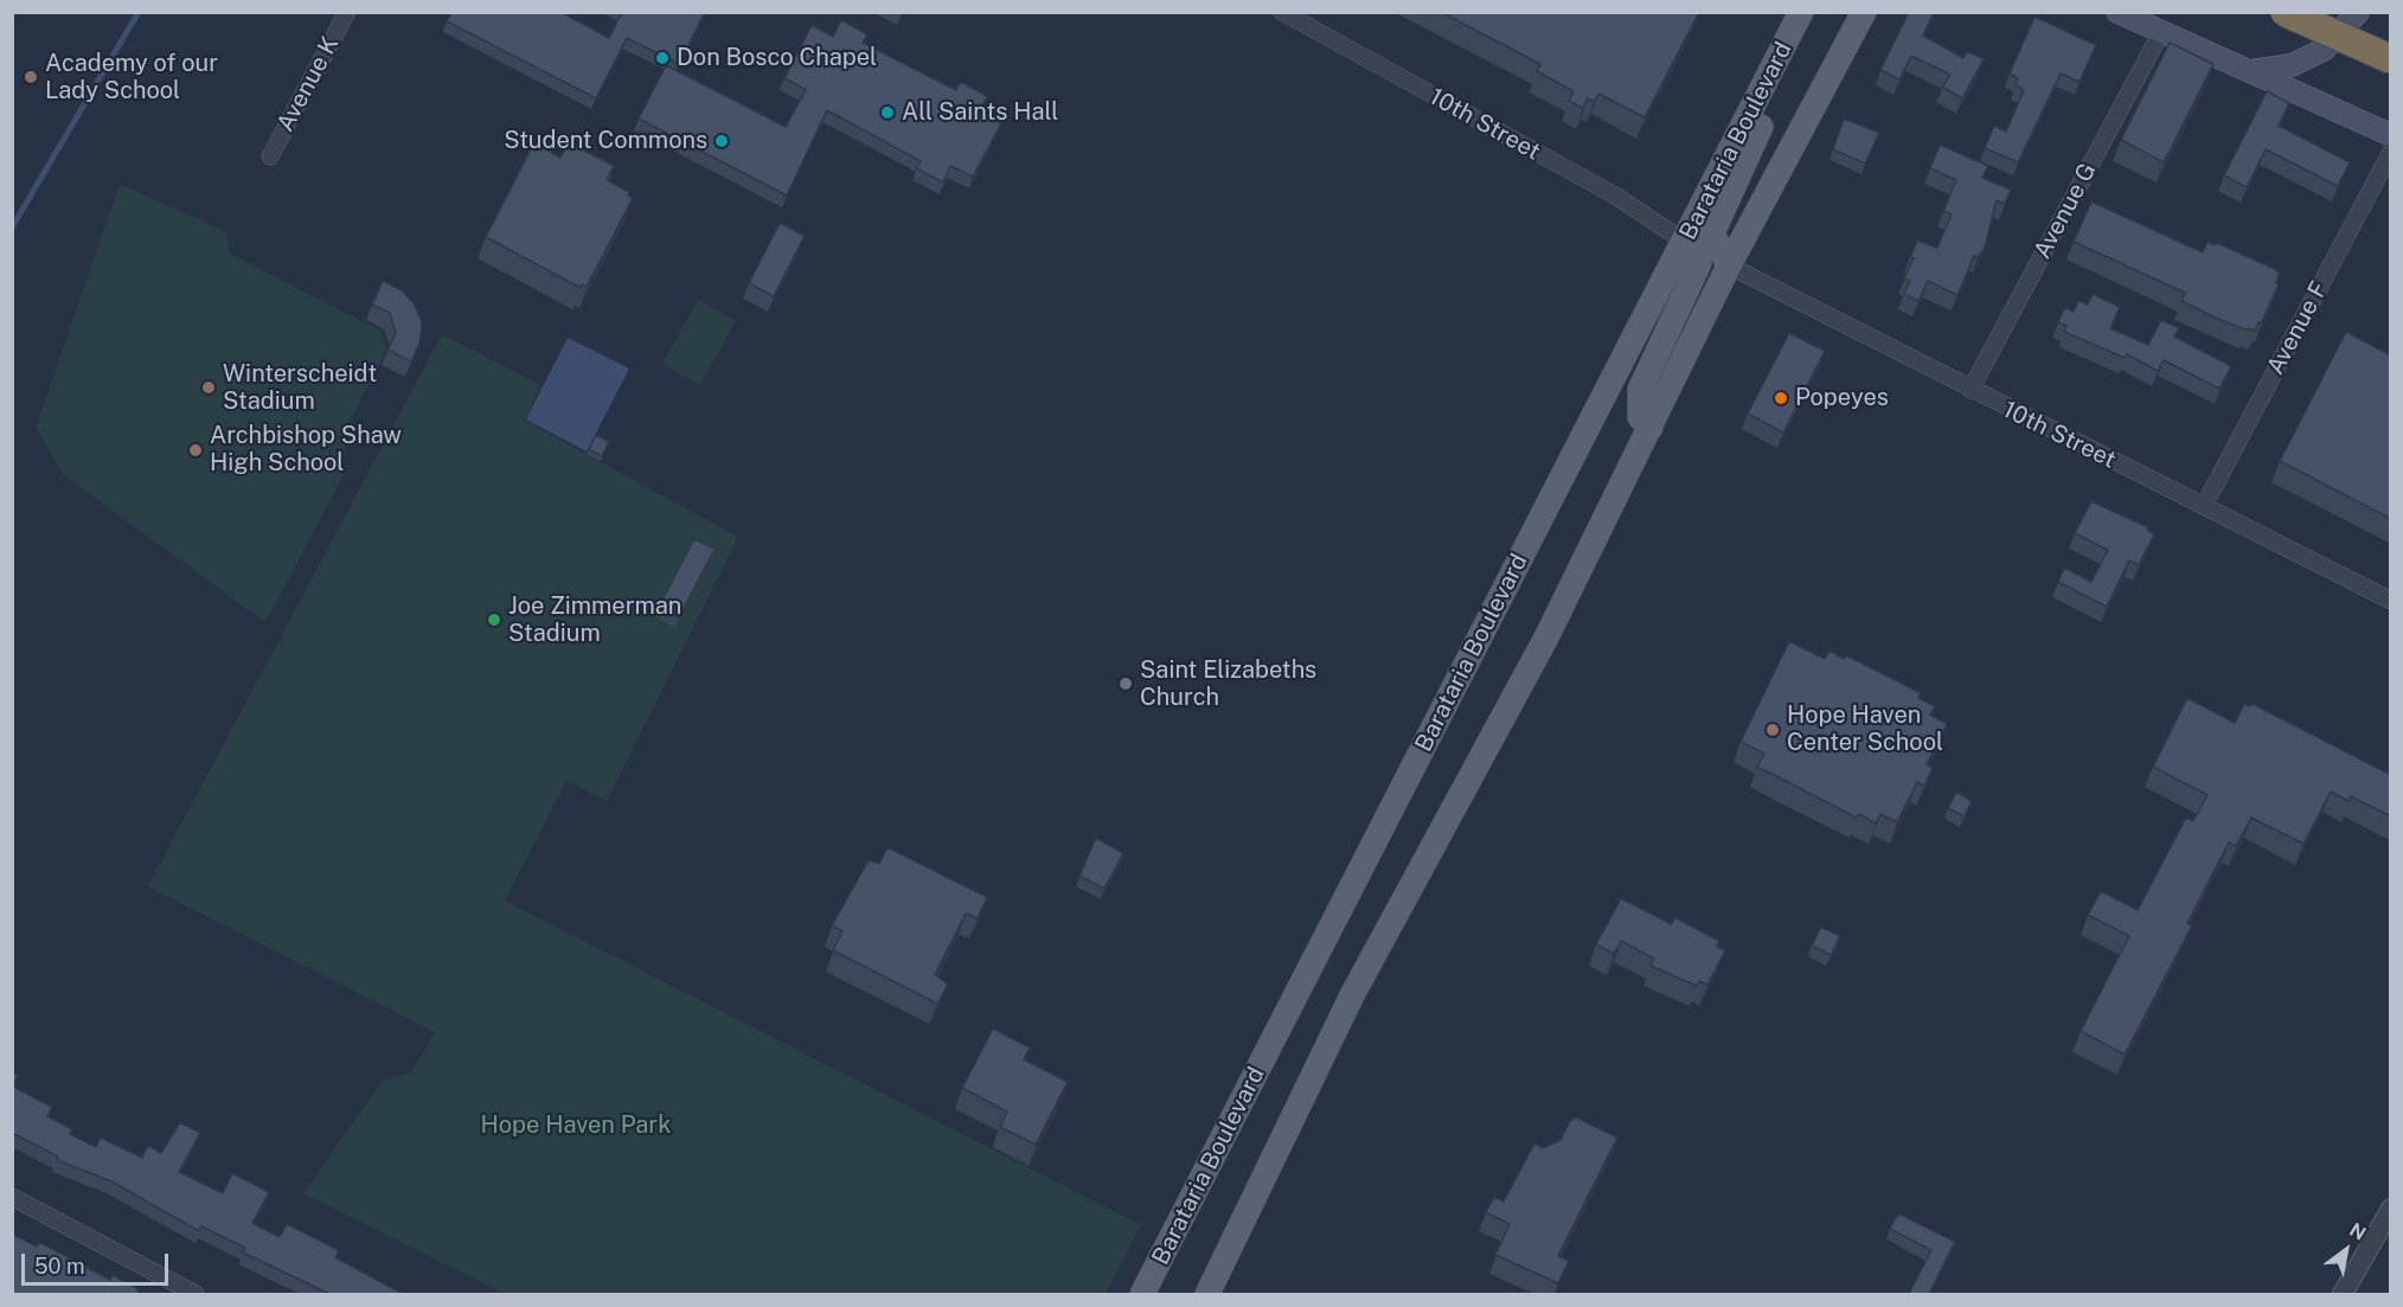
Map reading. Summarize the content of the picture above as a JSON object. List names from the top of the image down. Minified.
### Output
{"streets":{"main road":["Barataria Boulevard"],"street":["Avenue K","10th Street","Avenue G","Avenue F"]},"crossings":[["10th Street","Barataria Boulevard"],["10th Street","Avenue G"],["10th Street","Avenue F"]],"parks":["Hope Haven Park"],"places":["Don Bosco Chapel","Academy of our Lady School","All Saints Hall","Student Commons","Winterscheidt Stadium","Popeyes","Archbishop Shaw High School","Joe Zimmerman Stadium","Saint Elizabeths Church","Hope Haven Center School"],"scale_bar":"50 m","north":"top right"}
